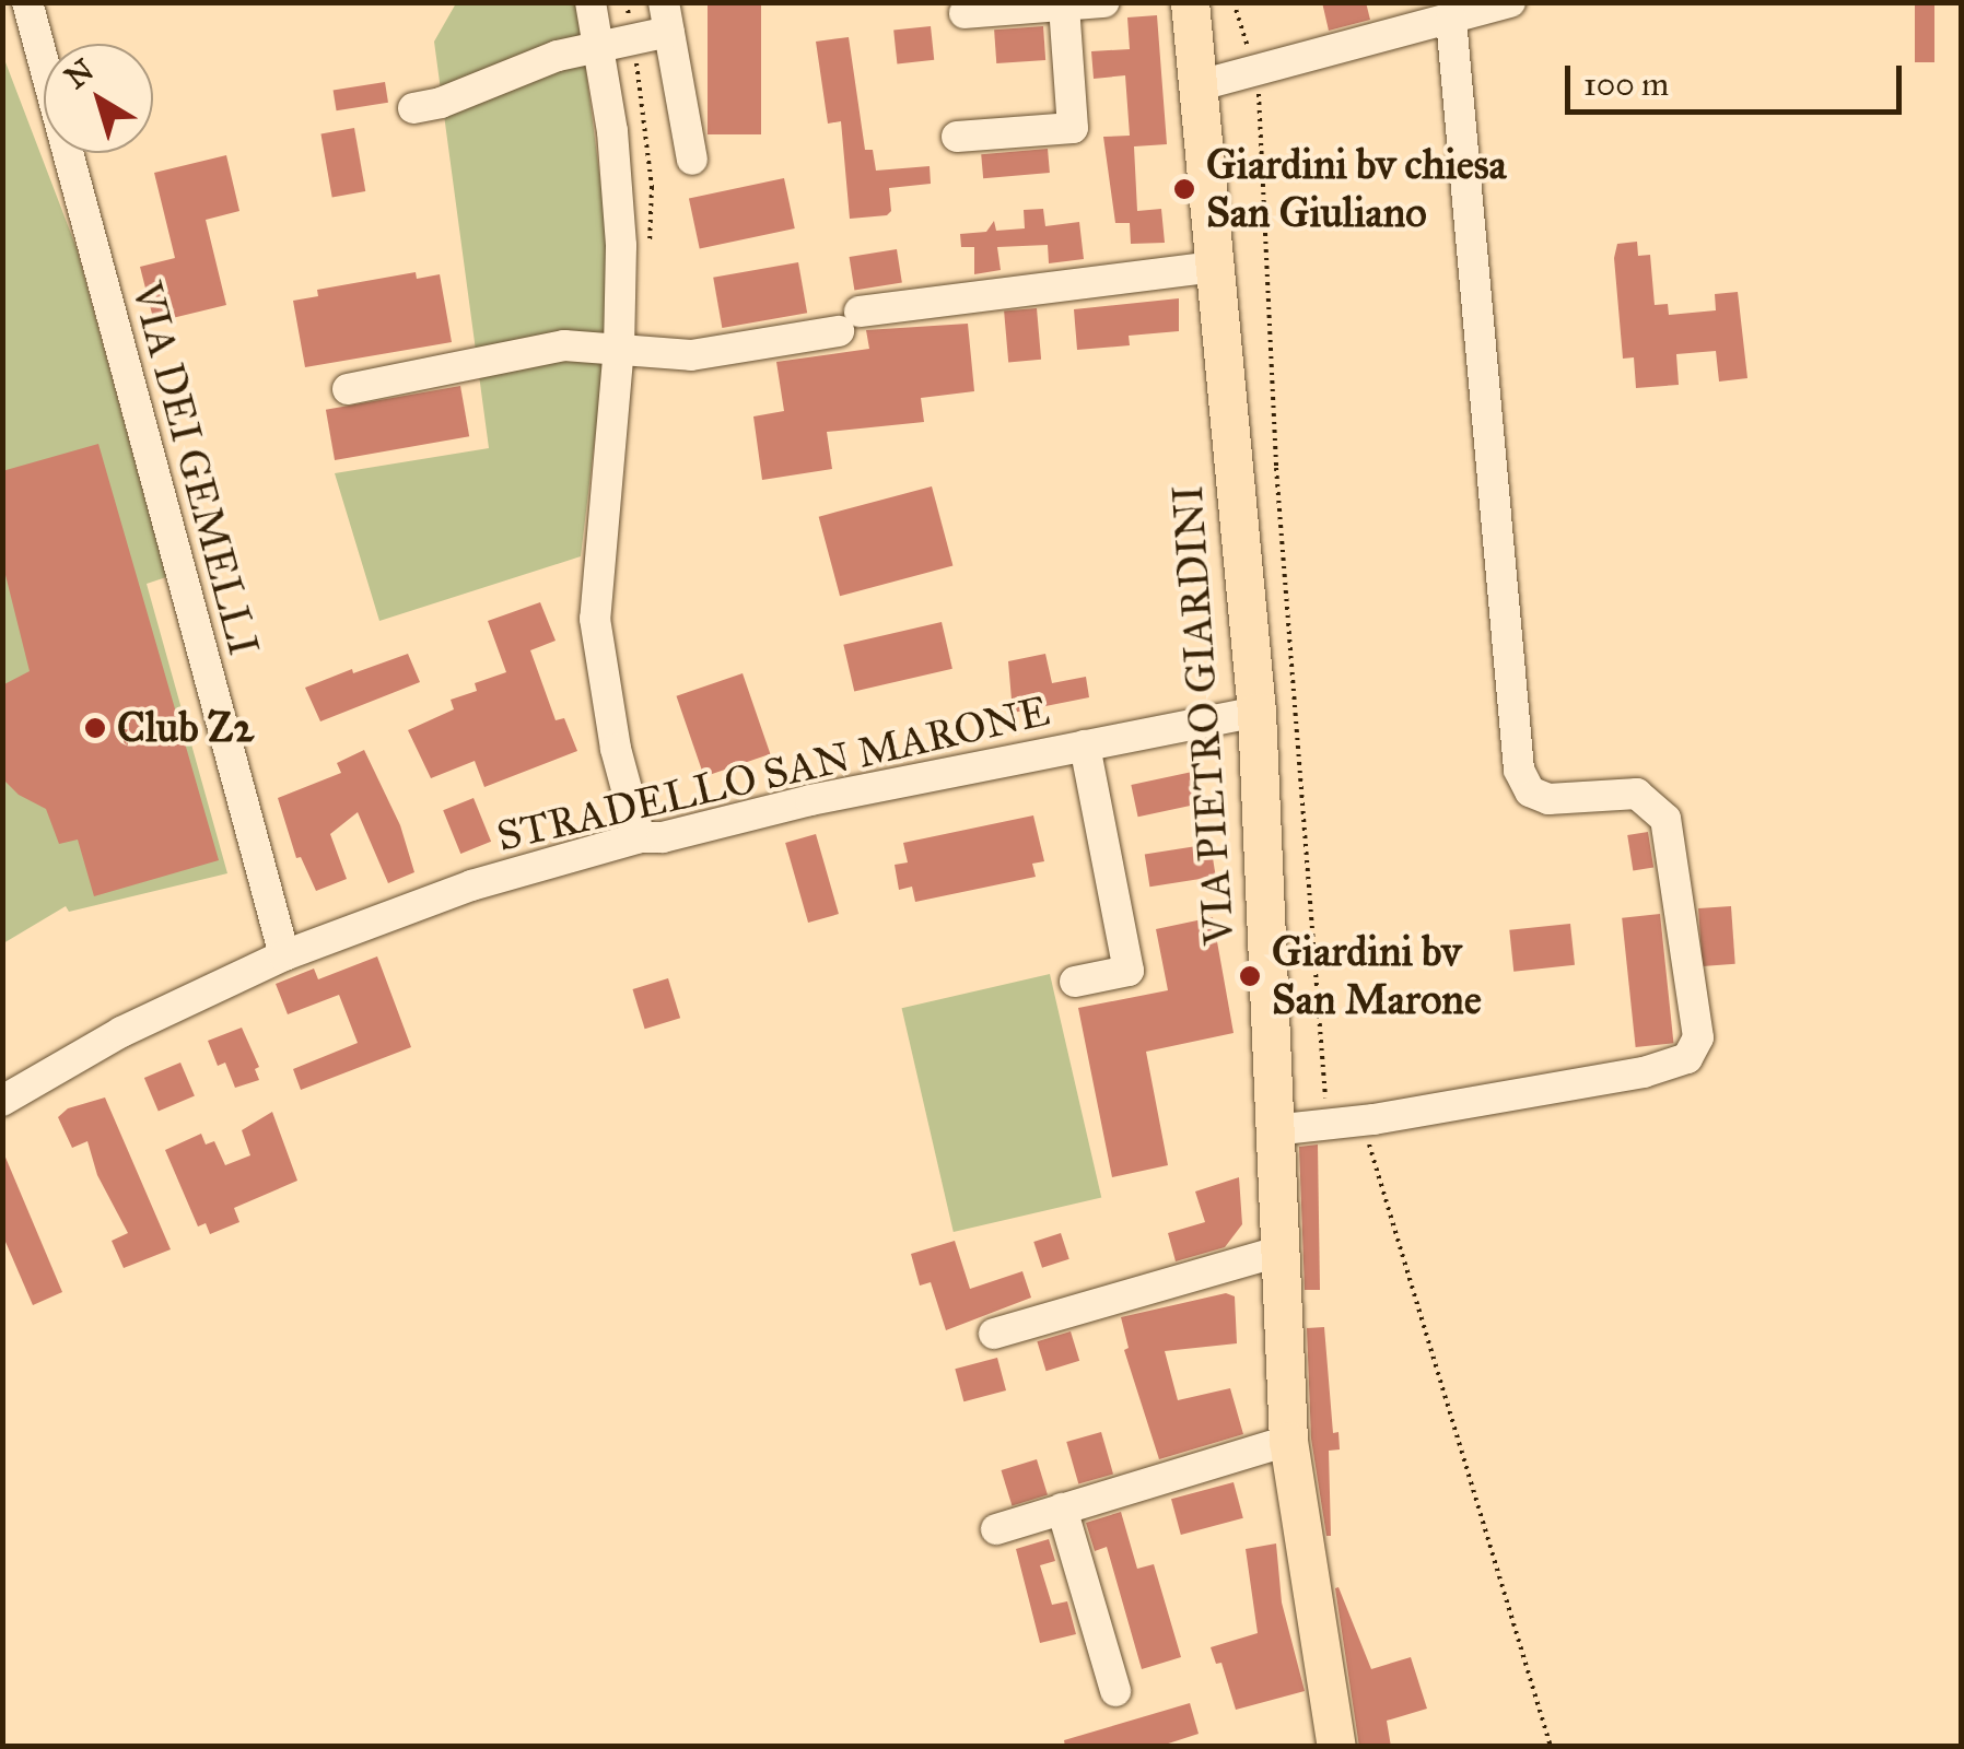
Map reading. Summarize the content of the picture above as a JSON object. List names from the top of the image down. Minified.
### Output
{"streets":{"main road":["VIA PIETRO GIARDINI"],"street":["VIA DEI GEMELLI","STRADELLO SAN MARONE"]},"crossings":[["VIA DEI GEMELLI","STRADELLO SAN MARONE"],["VIA PIETRO GIARDINI","STRADELLO SAN MARONE"]],"places":["Giardini bv chiesa San Giuliano","Club Z2","Giardini bv San Marone"],"scale_bar":"100 m","north":"top left"}
